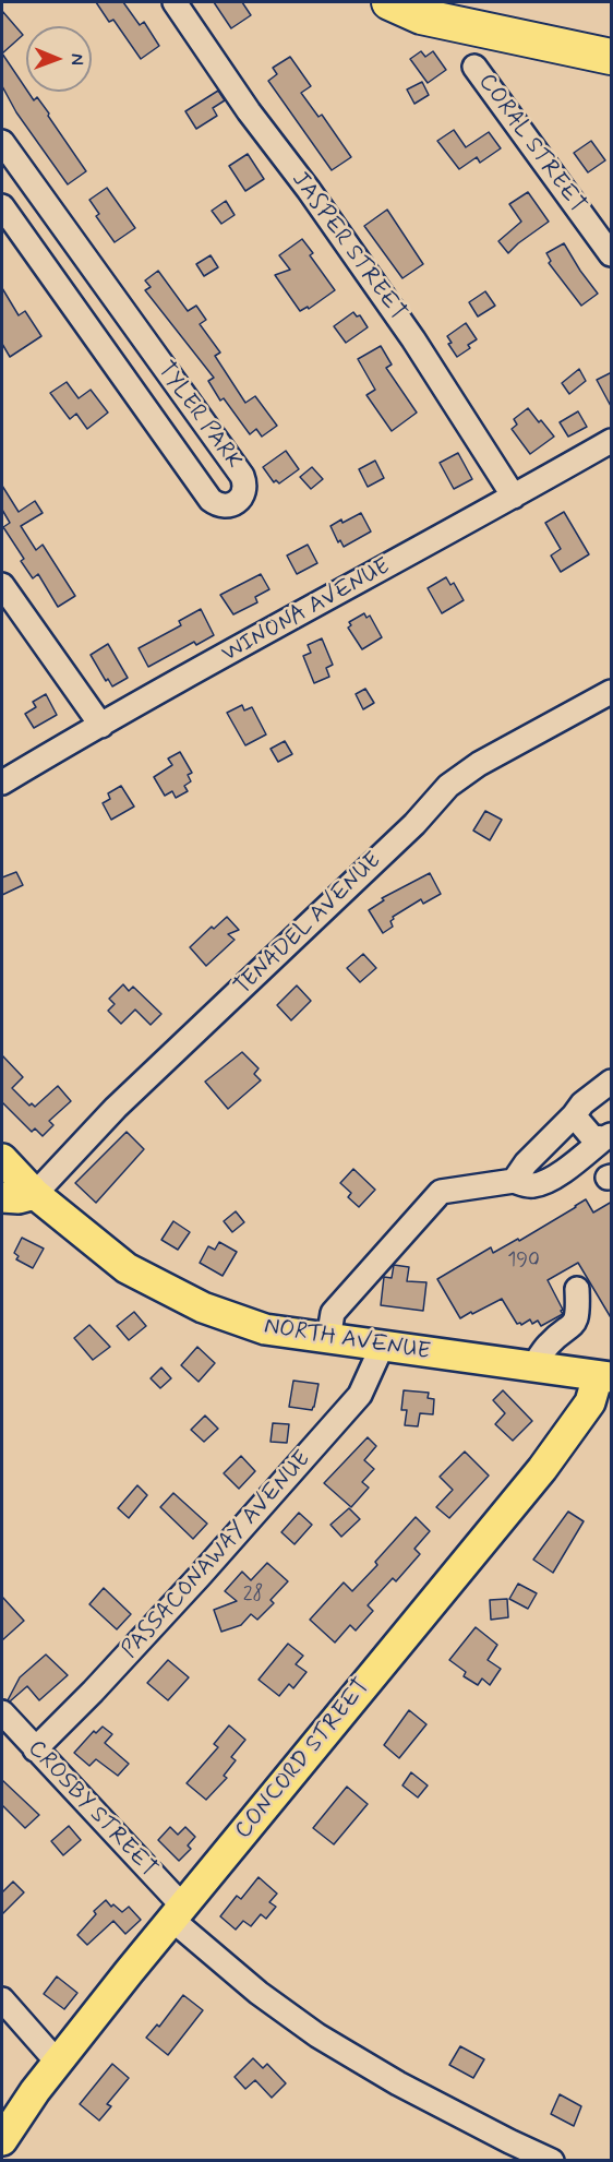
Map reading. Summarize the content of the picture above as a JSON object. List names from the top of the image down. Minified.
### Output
{"streets":{"main road":["NORTH AVENUE","CONCORD STREET"],"street":["CORAL STREET","JASPER STREET","TYLER PARK","WINONA AVENUE","TENADEL AVENUE","PASSACONAWAY AVENUE","CROSBY STREET"]},"crossings":[["JASPER STREET","WINONA AVENUE"],["TENADEL AVENUE","NORTH AVENUE"],["NORTH AVENUE","PASSACONAWAY AVENUE"],["NORTH AVENUE","CONCORD STREET"],["PASSACONAWAY AVENUE","CROSBY STREET"],["CONCORD STREET","CROSBY STREET"]],"house_numbers":["190","28"],"north":"right"}
